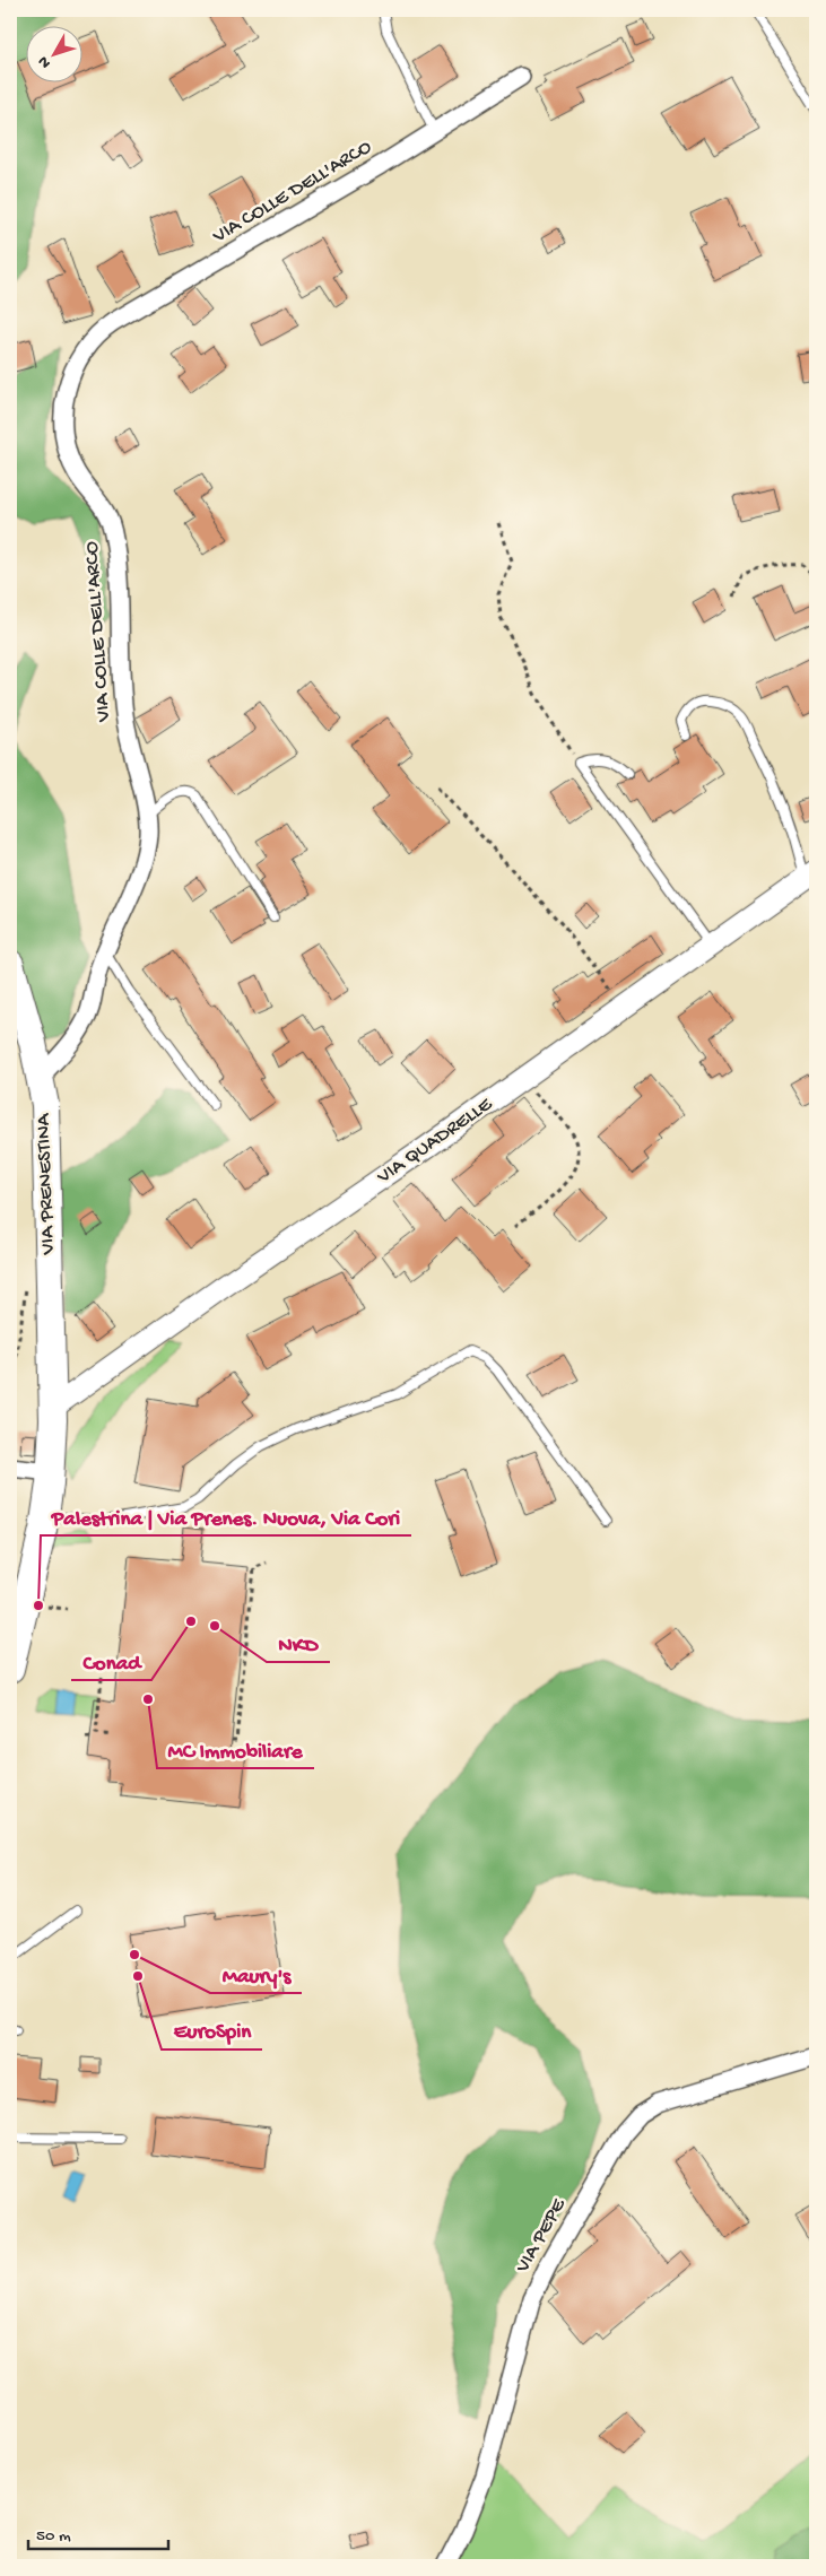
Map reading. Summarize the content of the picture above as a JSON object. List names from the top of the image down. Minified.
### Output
{"streets":{"main road":["VIA PRENESTINA"],"street":["VIA COLLE DELL'ARCO","VIA QUADRELLE","VIA PEPE"]},"crossings":[["VIA COLLE DELL'ARCO","VIA PRENESTINA"],["VIA QUADRELLE","VIA PRENESTINA"]],"places":["Palestrina | Via Prenes. Nuova, Via Cori","Conad","NKD","MC Immobiliare","Maury's","EuroSpin"],"scale_bar":"50 m","north":"bottom left"}
